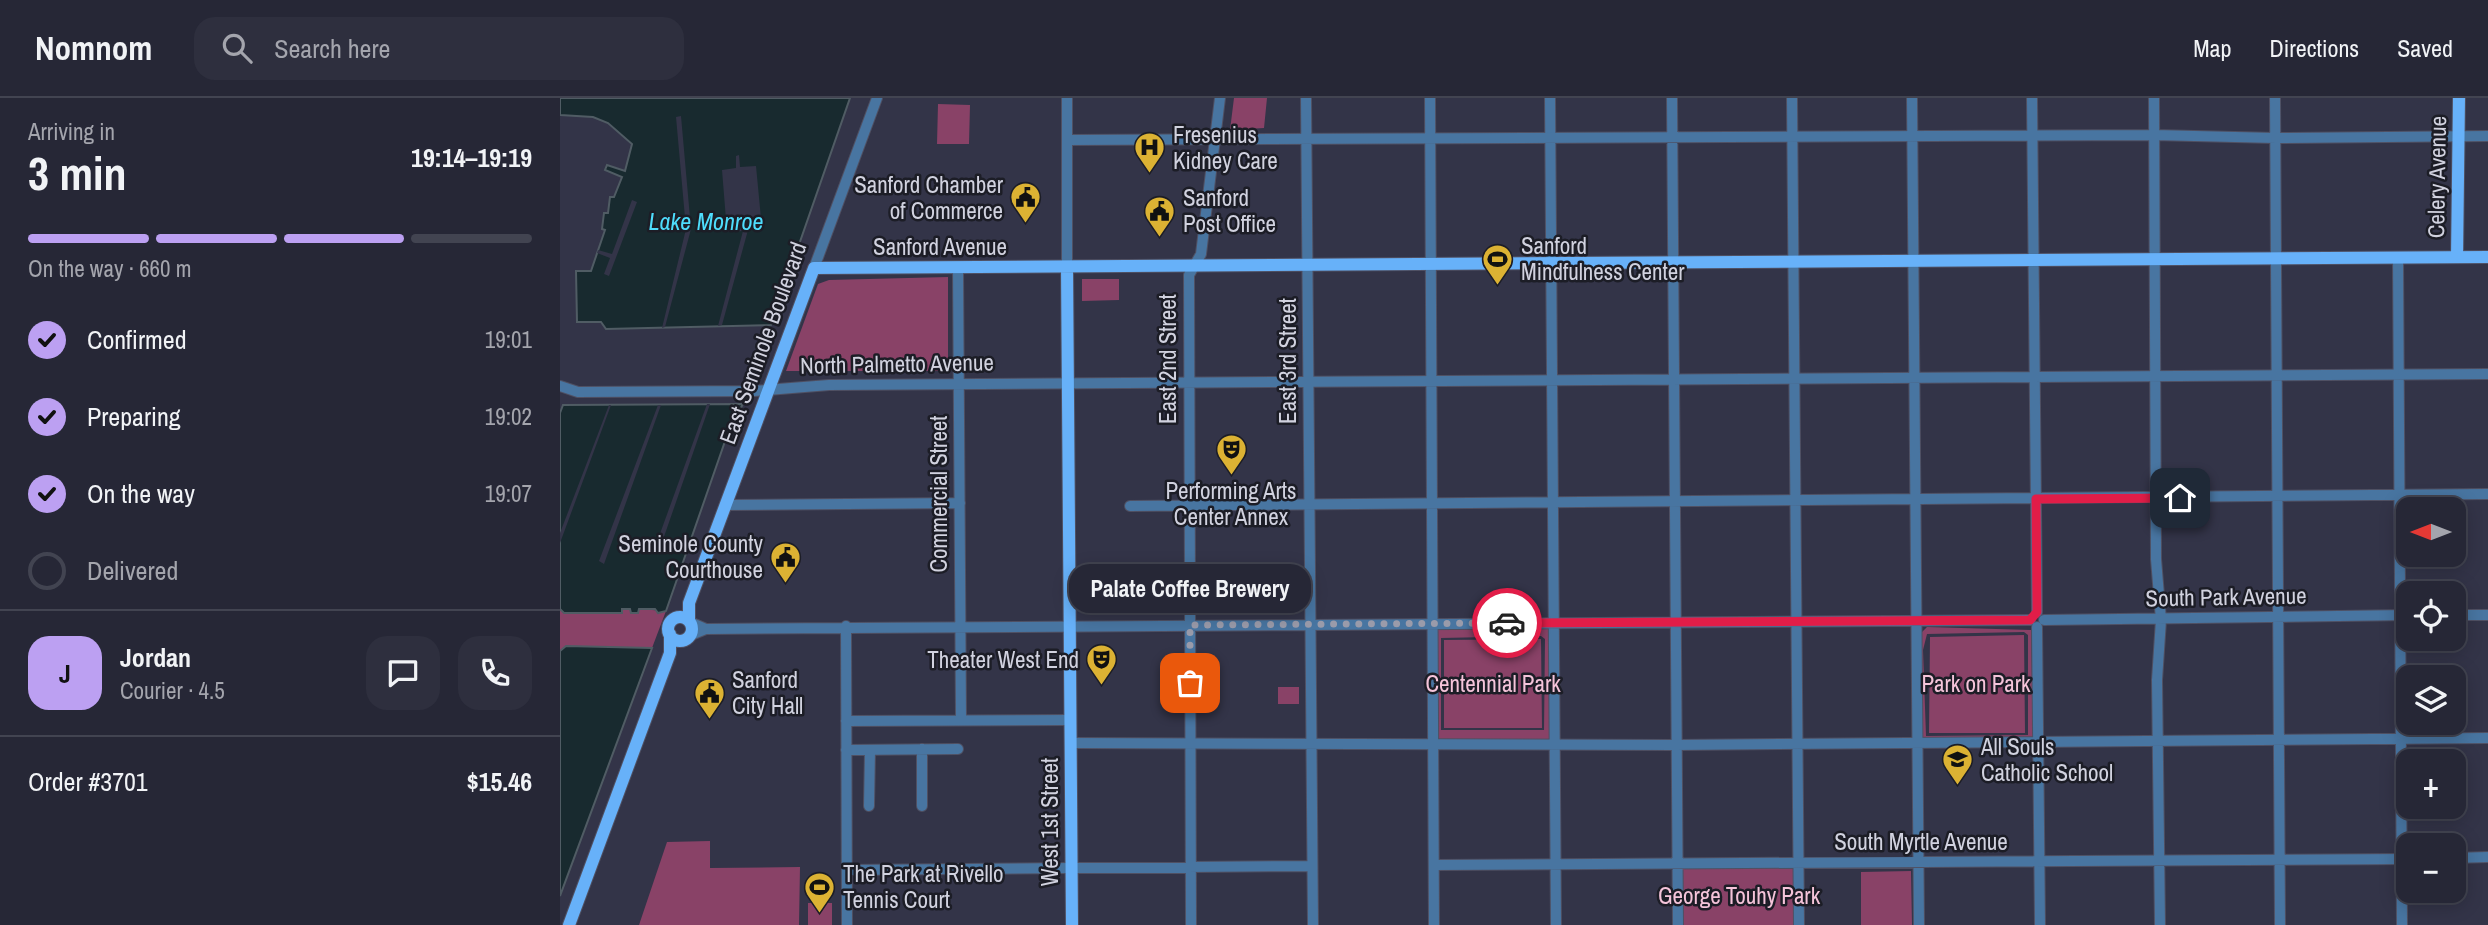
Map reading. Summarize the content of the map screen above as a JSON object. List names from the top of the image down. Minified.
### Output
{"streets":{"main road":["Celery Avenue","Sanford Avenue","East Seminole Boulevard","West 1st Street"],"street":["East 2nd Street","East 3rd Street","North Palmetto Avenue","Commercial Street","South Park Avenue","South Myrtle Avenue"]},"crossings":[["Celery Avenue","Sanford Avenue"],["Sanford Avenue","East Seminole Boulevard"],["Sanford Avenue","East 2nd Street"],["Sanford Avenue","East 3rd Street"],["Sanford Avenue","Commercial Street"],["Sanford Avenue","West 1st Street"],["East Seminole Boulevard","North Palmetto Avenue"],["East 2nd Street","North Palmetto Avenue"],["East 2nd Street","South Park Avenue"],["East 3rd Street","North Palmetto Avenue"],["East 3rd Street","South Park Avenue"],["North Palmetto Avenue","Commercial Street"],["North Palmetto Avenue","West 1st Street"],["Commercial Street","South Park Avenue"],["South Park Avenue","West 1st Street"]],"water":["Lake Monroe"],"parks":["Centennial Park","Park on Park","George Touhy Park"],"places":{"hospital":["Fresenius Kidney Care"],"public building":["Sanford Chamber of Commerce","Sanford Post Office","Seminole County Courthouse","Sanford City Hall"],"sports":["Sanford Mindfulness Center","The Park at Rivello Tennis Court"],"theatre":["Performing Arts Center Annex","Theater West End"],"other":["Palate Coffee Brewery"],"school or university":["All Souls Catholic School"]},"north":"left","page":{"header":"Nomnom","search":"Search here","nav":["Map","Directions","Saved"],"heading":["3 min","Arriving in","19:14–19:19"],"panel":["Jordan","Courier · 4.5","Order #3701","$15.46"],"bar":"On the way · 660 m","list":[["Confirmed","19:01"],["Preparing","19:02"],["On the way","19:07"],"Delivered"],"map_buttons":["+","−"],"bubble":"Palate Coffee Brewery","round":"J"}}
